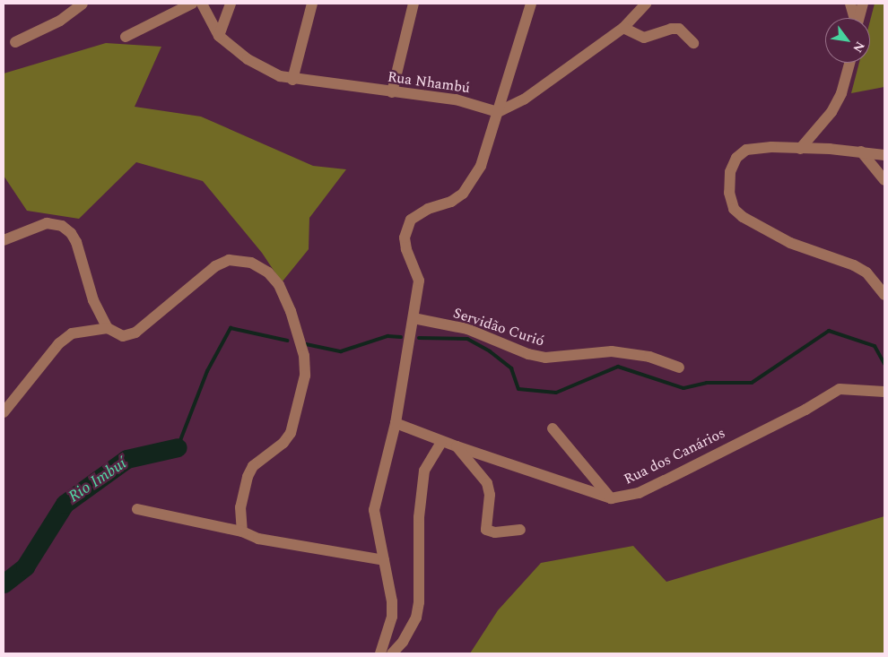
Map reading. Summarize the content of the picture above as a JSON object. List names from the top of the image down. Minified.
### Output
{"streets":{"street":["Rua Nhambú","Servidão Curió","Rua dos Canários"]},"water":["Rio Imbuí"],"north":"bottom right"}
